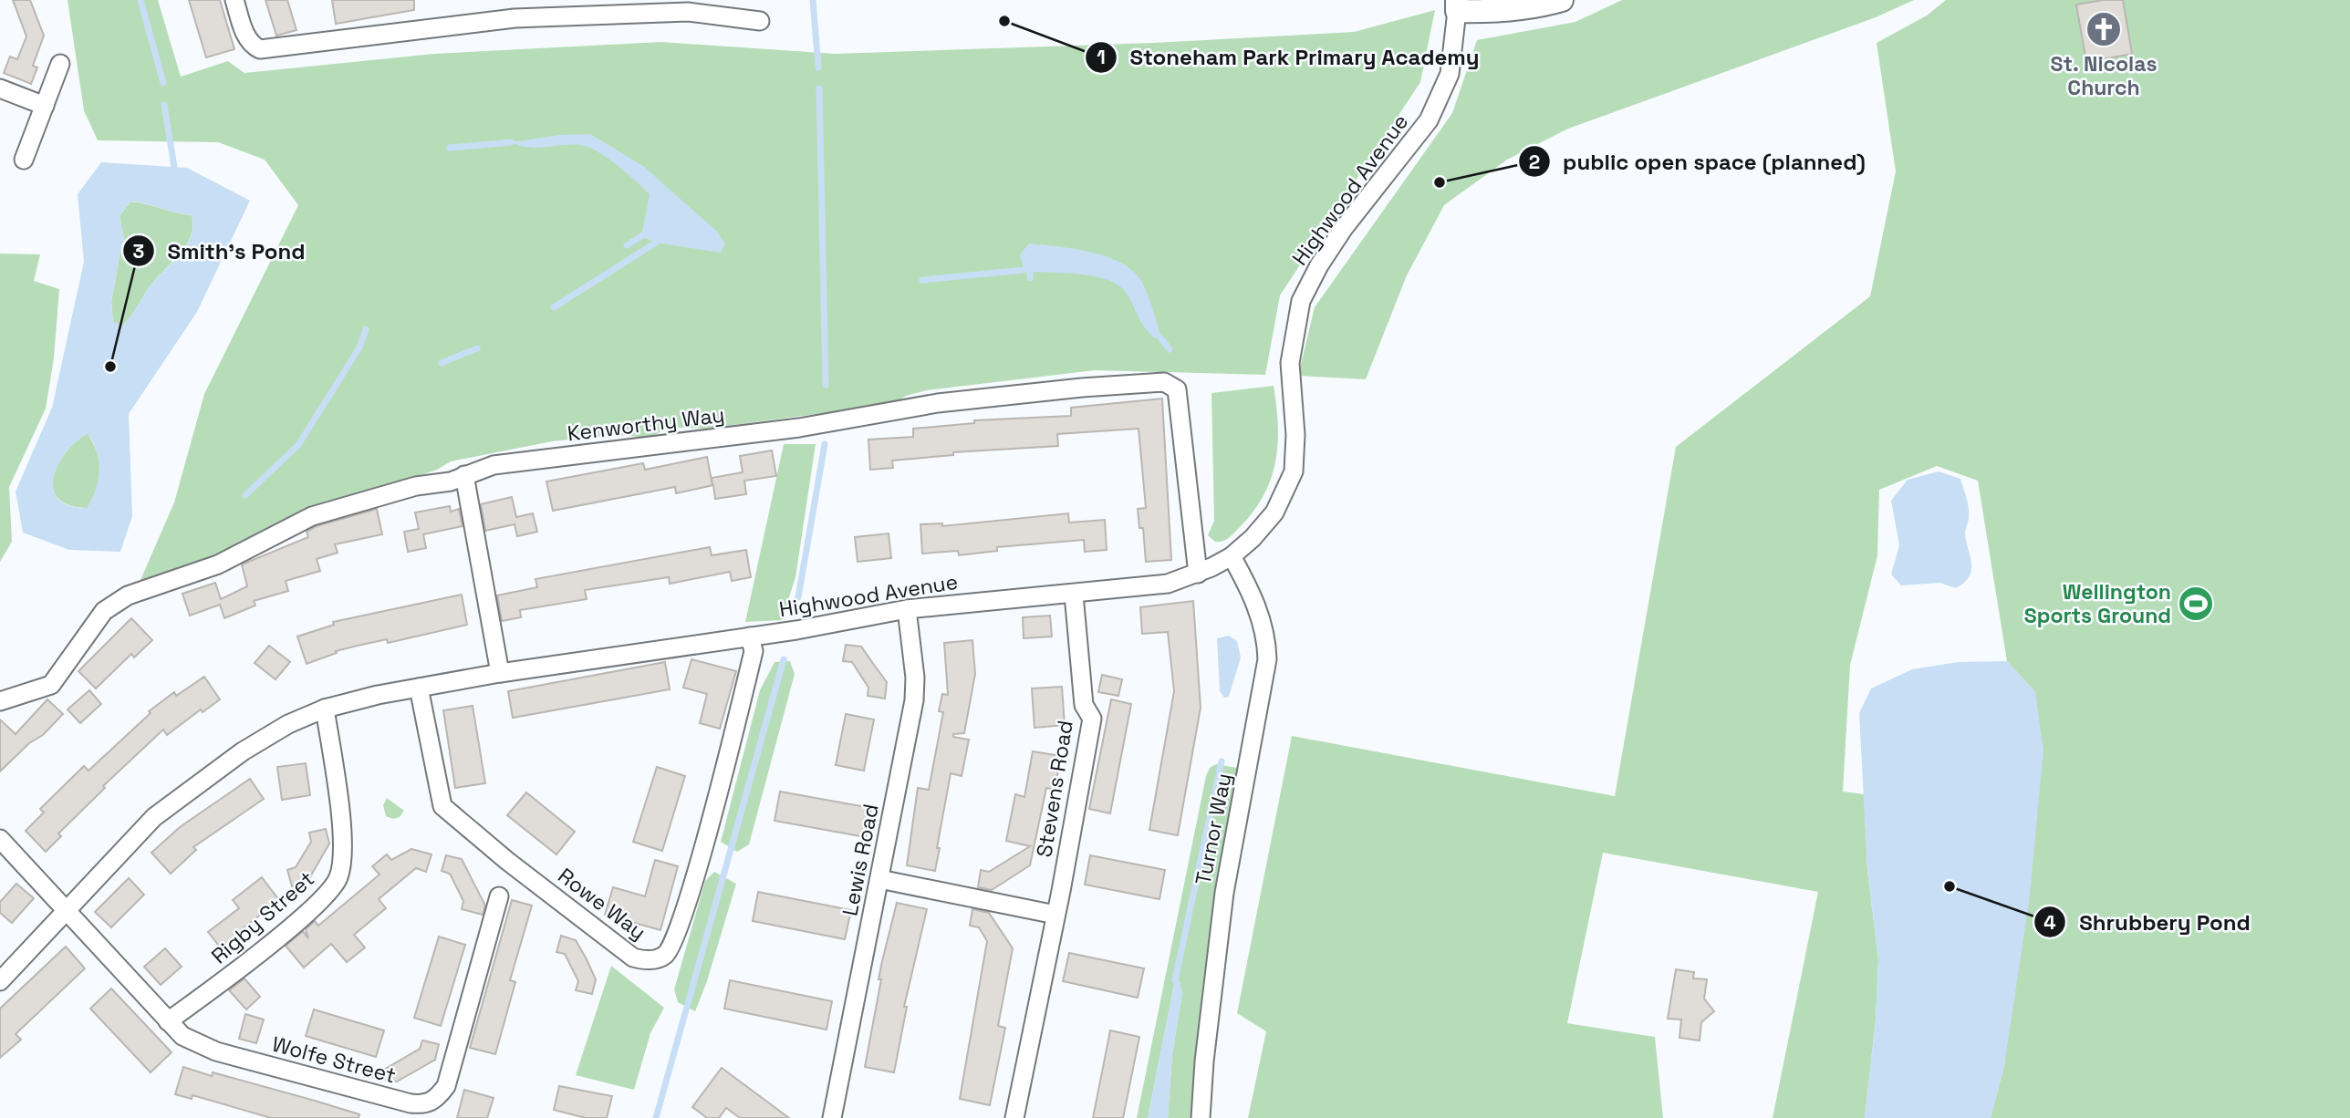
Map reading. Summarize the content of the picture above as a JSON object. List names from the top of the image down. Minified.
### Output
{"streets":{"street":["Highwood Avenue","Kenworthy Way","Stevens Road","Turnor Way","Lewis Road","Rowe Way","Rigby Street","Wolfe Street"]},"crossings":[["Highwood Avenue","Kenworthy Way"],["Highwood Avenue","Stevens Road"],["Highwood Avenue","Turnor Way"],["Highwood Avenue","Lewis Road"],["Highwood Avenue","Rowe Way"],["Highwood Avenue","Rigby Street"],["Highwood Avenue","Wolfe Street"],["Rigby Street","Wolfe Street"]],"places":{"other":["Stoneham Park Primary Academy","public open space (planned)","Smith's Pond","Shrubbery Pond"],"church":["St. Nicolas Church"],"sports":["Wellington Sports Ground"]}}
